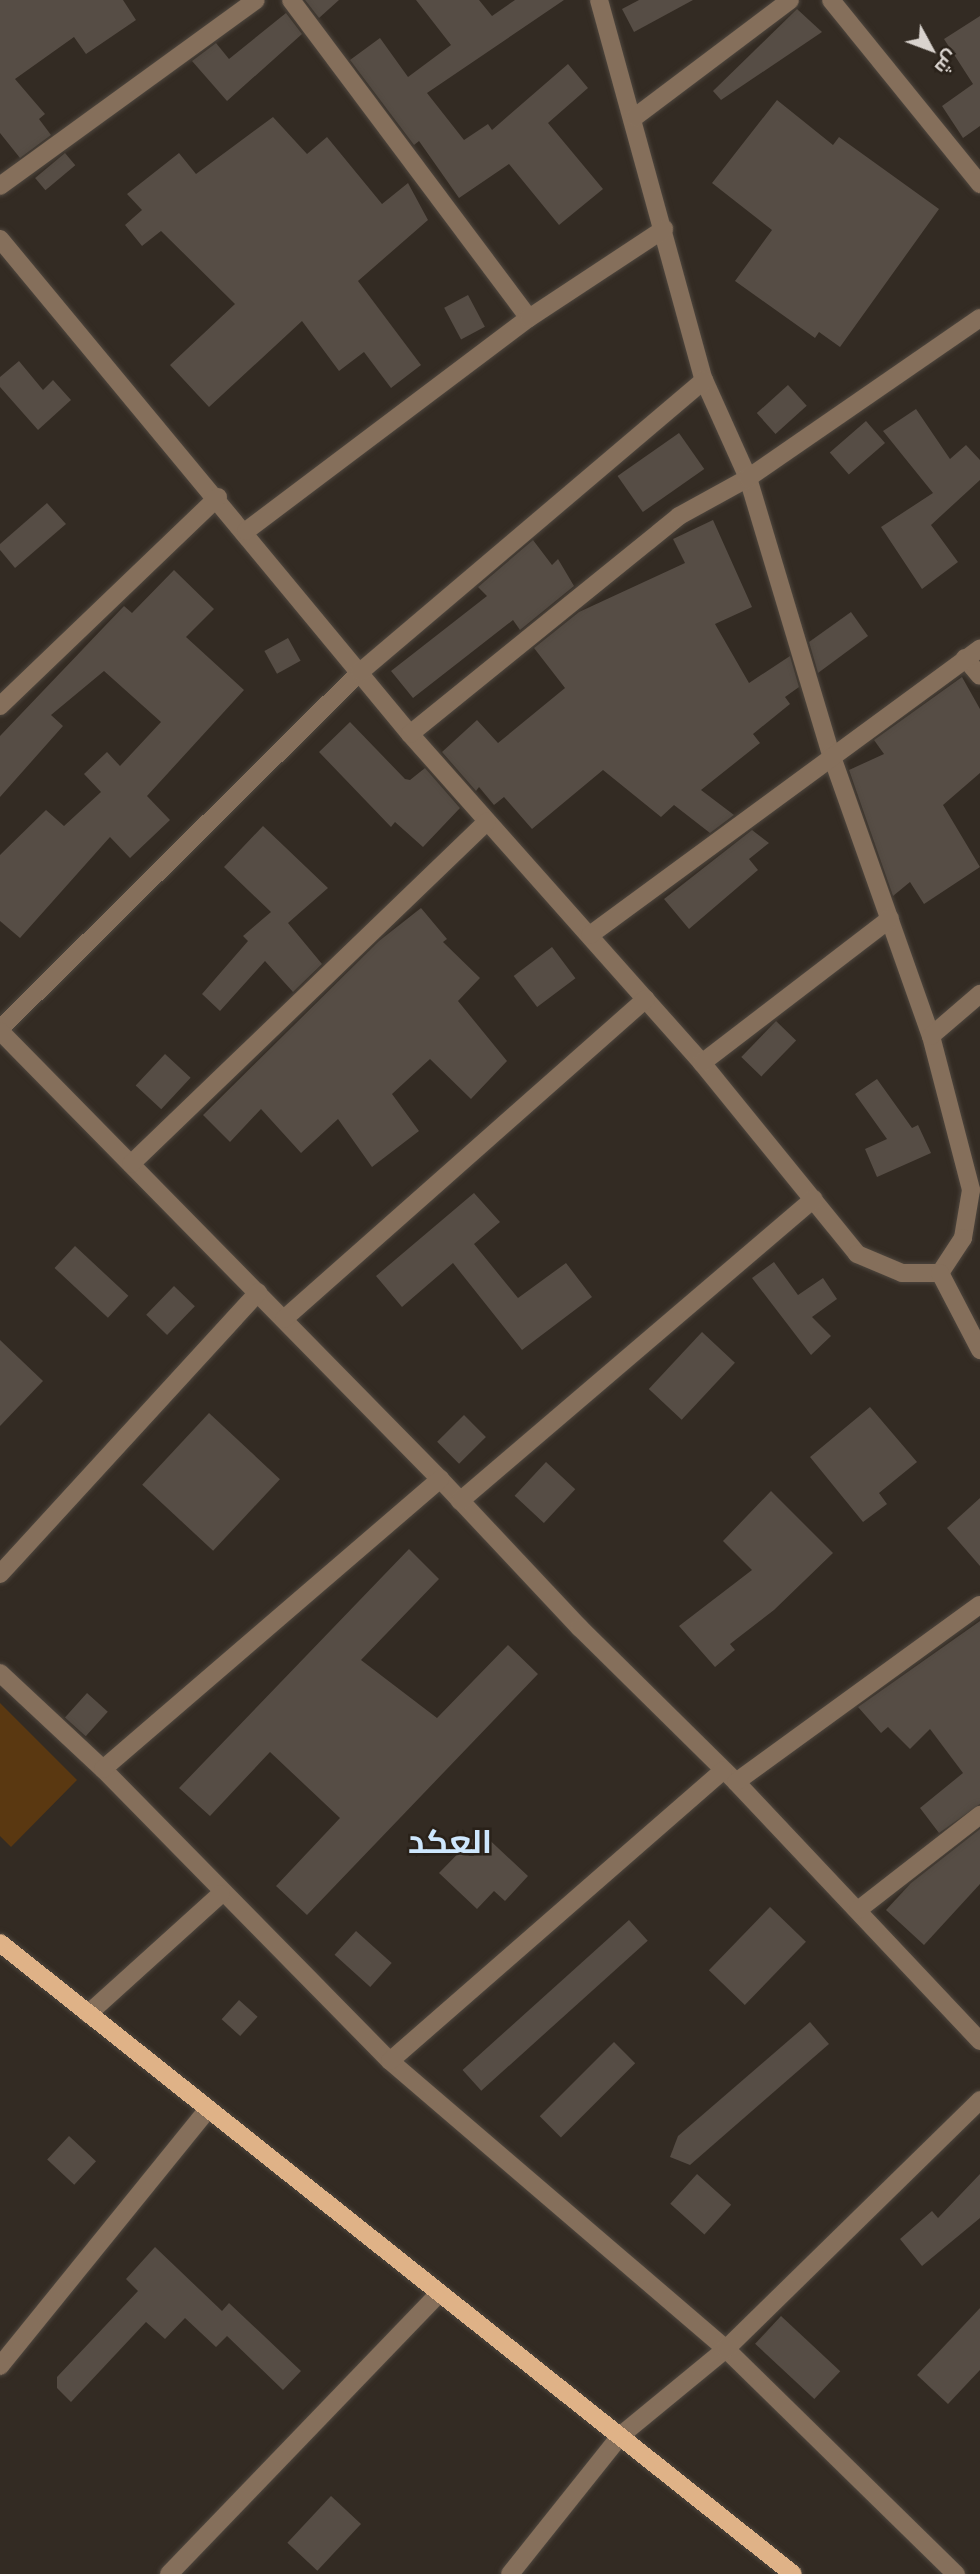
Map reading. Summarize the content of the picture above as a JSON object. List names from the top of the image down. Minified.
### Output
{"districts":["العكد"],"north":"bottom right"}
